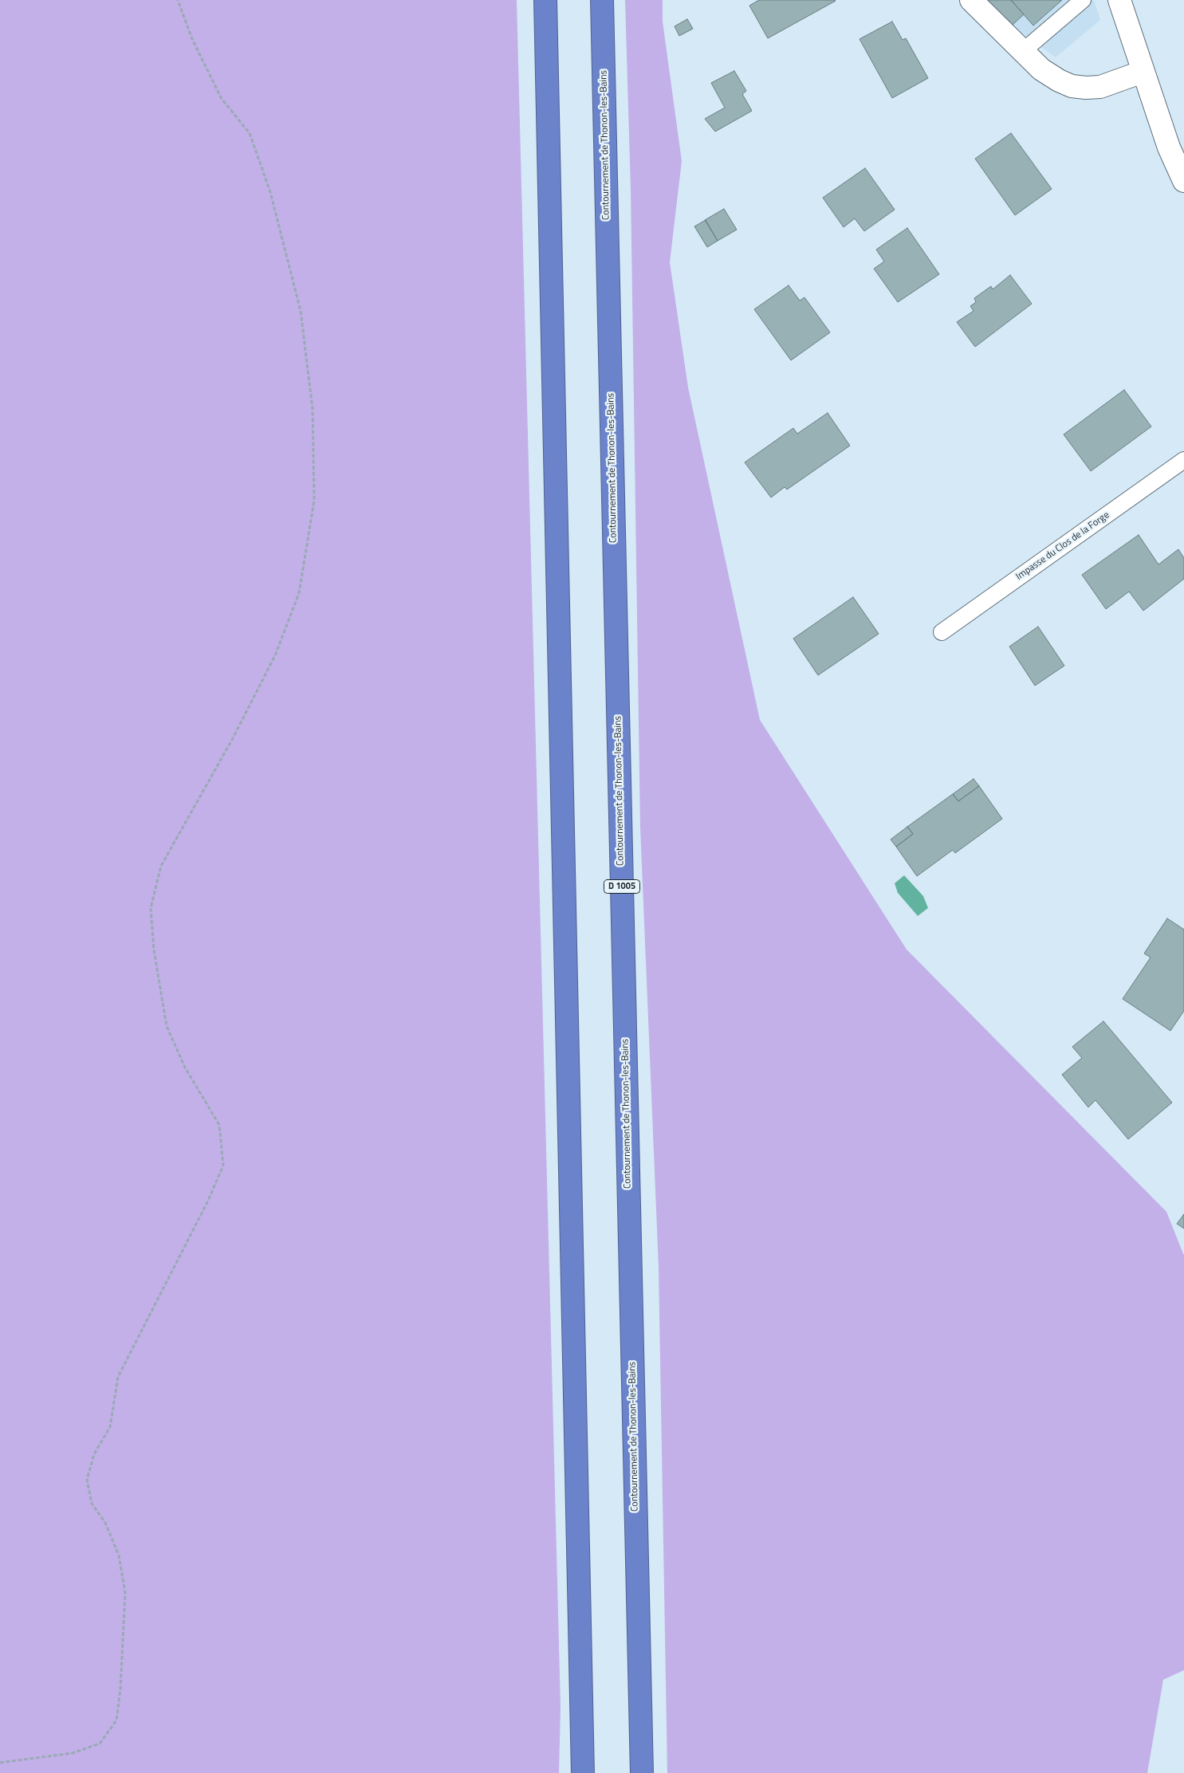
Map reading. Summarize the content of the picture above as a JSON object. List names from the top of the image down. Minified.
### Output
{"streets":{"highway":["Contournement de Thonon-les-Bains","D 1005"],"lane":["Impasse du Clos de la Forge"]}}
